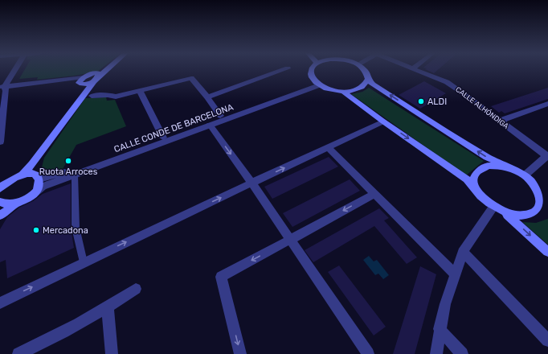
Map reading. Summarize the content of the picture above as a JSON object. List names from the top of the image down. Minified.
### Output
{"streets":{"street":["CALLE ALHÓNDIGA","CALLE CONDE DE BARCELONA"]},"places":["ALDI","Ruota Arroces","Mercadona"]}
